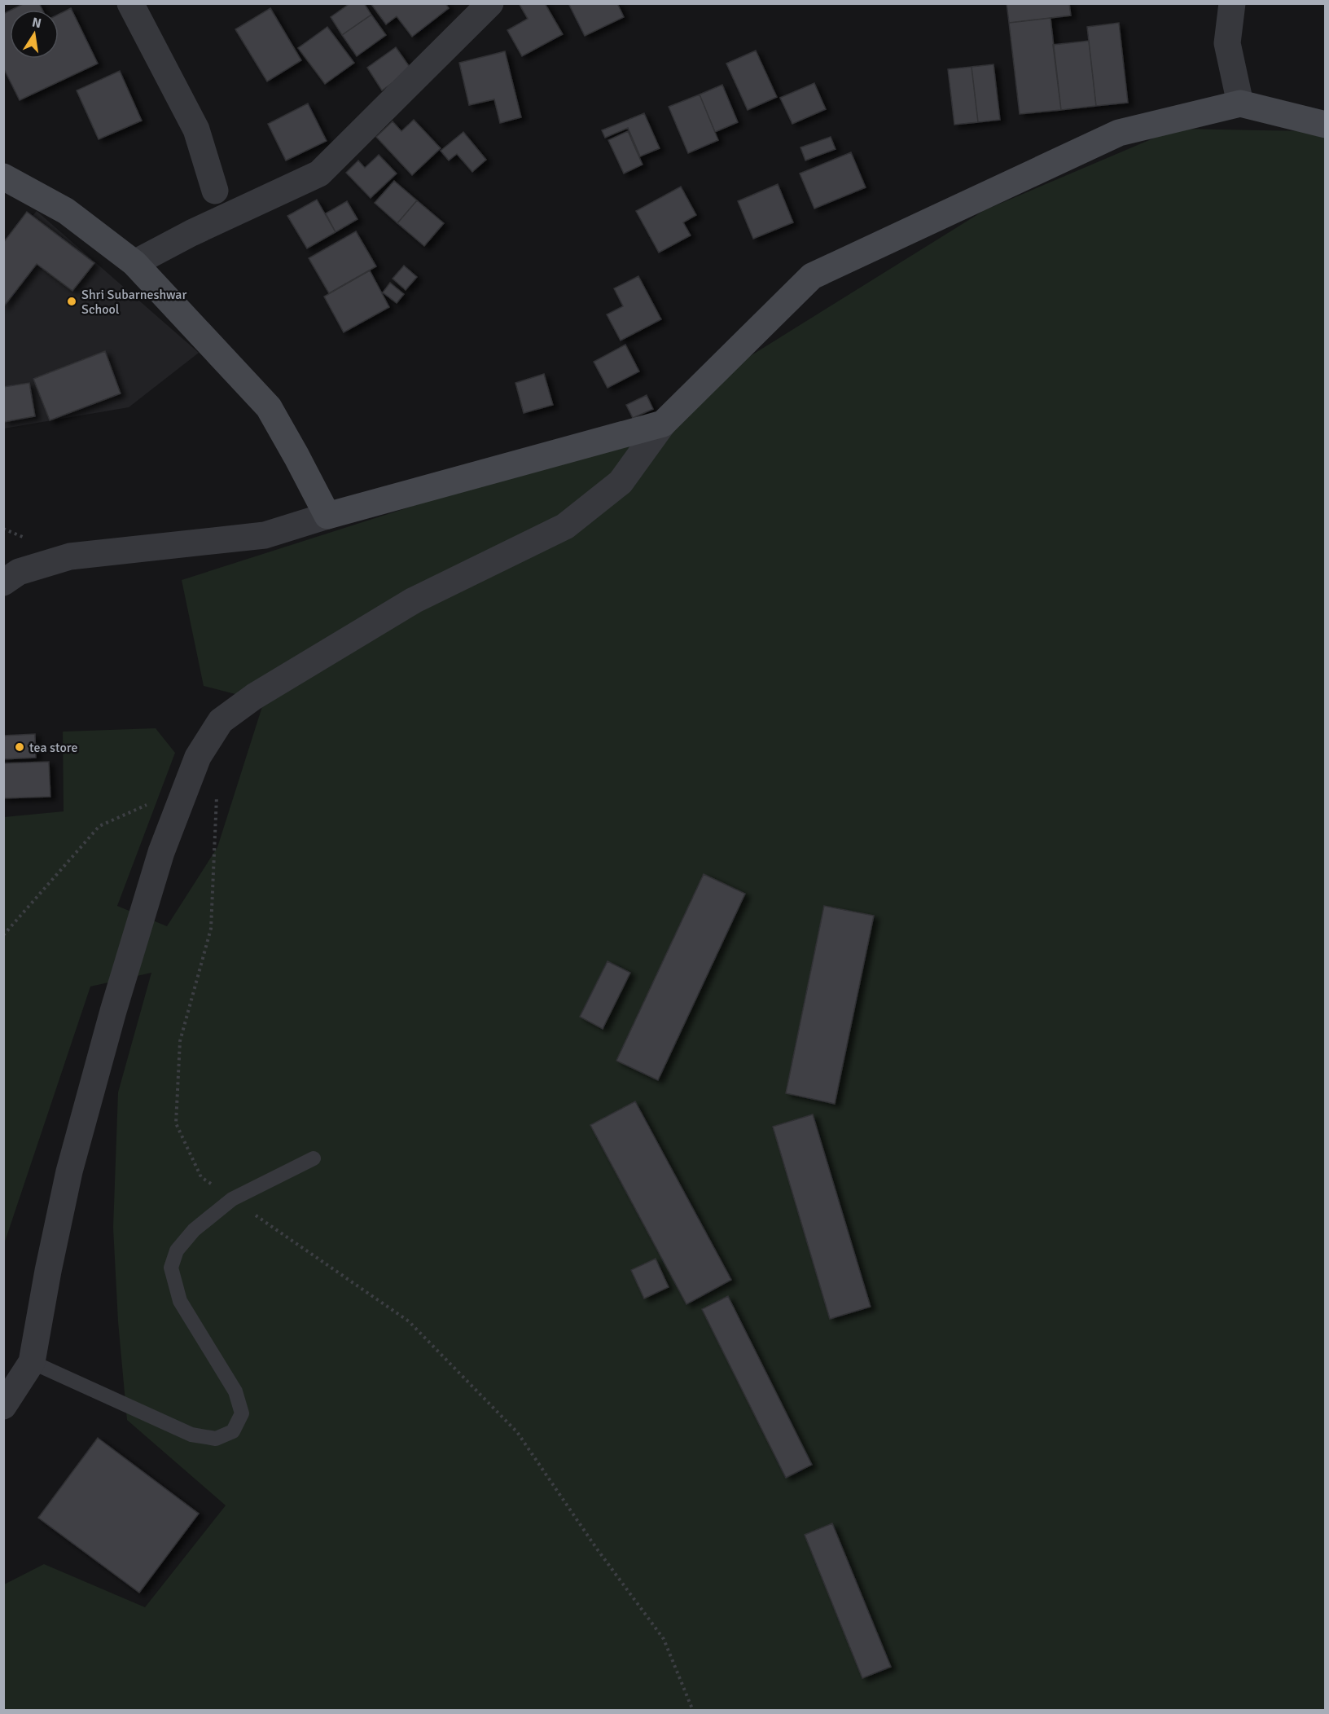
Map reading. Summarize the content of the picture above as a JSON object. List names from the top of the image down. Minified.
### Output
{"places":["Shri Subarneshwar School","tea store"],"north":"top"}
